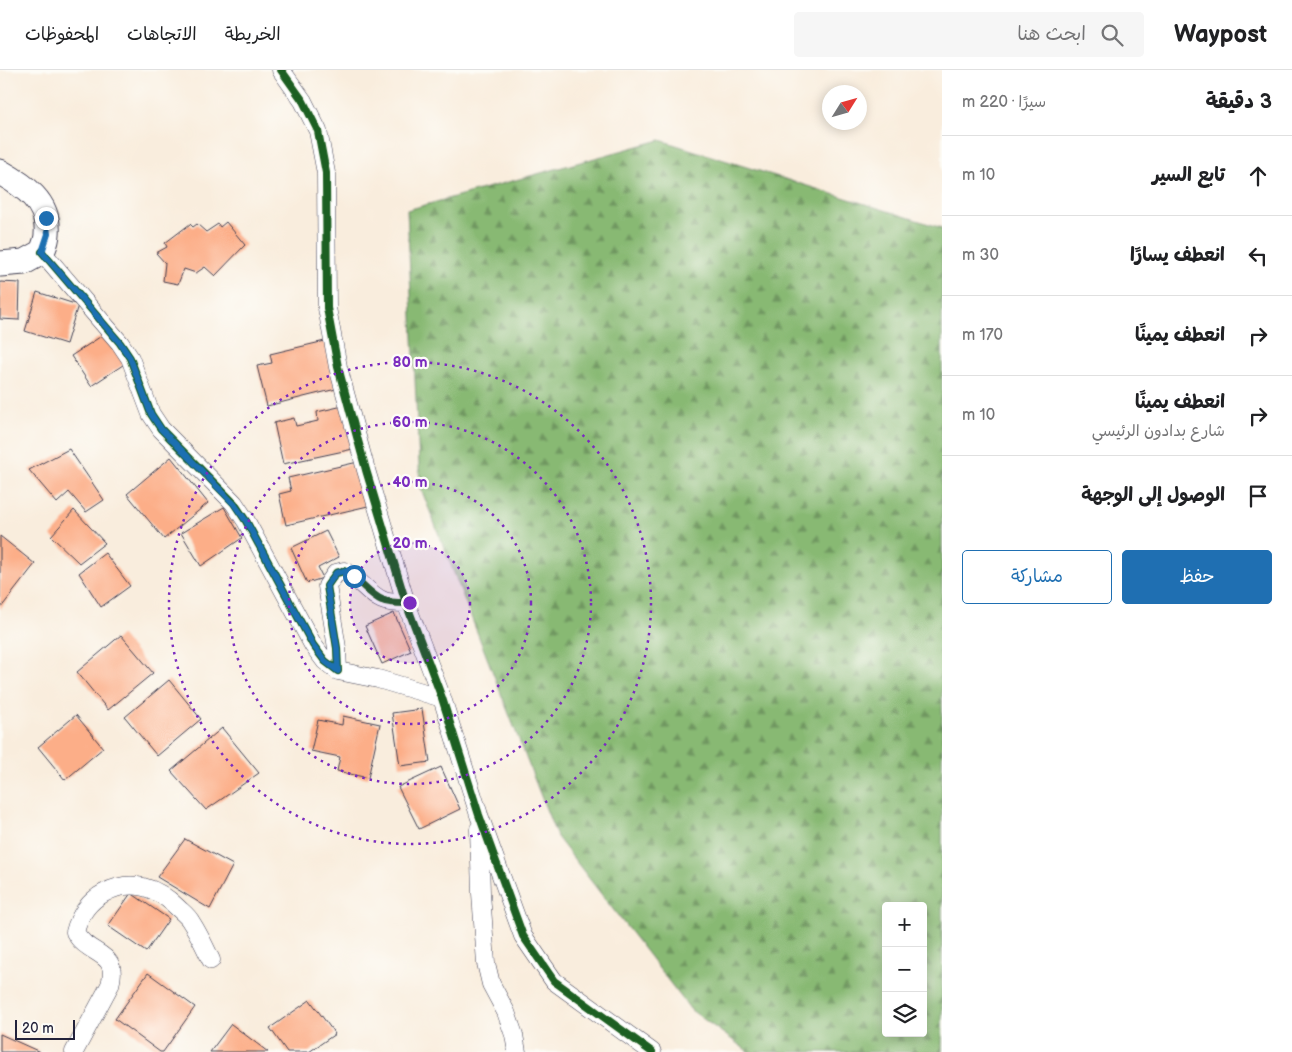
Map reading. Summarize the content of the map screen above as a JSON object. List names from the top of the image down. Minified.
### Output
{"scale_bar":"20 m","north":"top right","page":{"header":"Waypost","search":"ابحث هنا","nav":["الخريطة","الاتجاهات","المحفوظات"],"heading":["3 دقيقة","سيرًا · 220 m"],"list":[["تابع السير","10 m"],["انعطف يسارًا","30 m"],["انعطف يمينًا","170 m"],["انعطف يمينًا","شارع بدادون الرئيسي","10 m"],"الوصول إلى الوجهة"],"buttons":["حفظ","مشاركة"],"map_buttons":["+","−"],"scale":"20 m"},"rings":["80 m","60 m","40 m","20 m"]}
